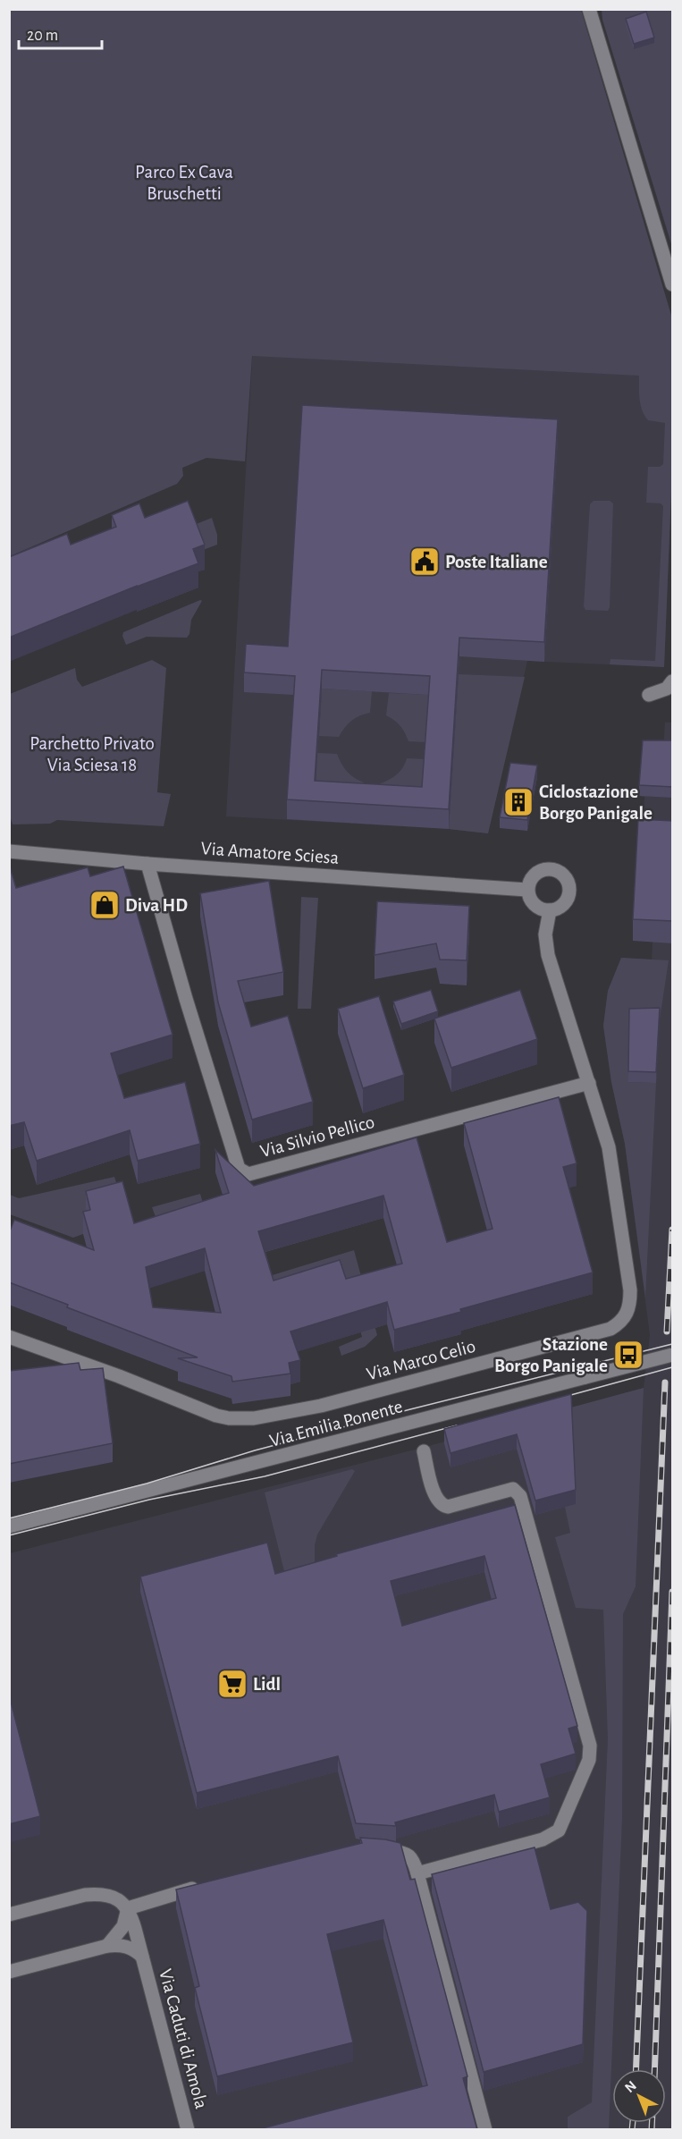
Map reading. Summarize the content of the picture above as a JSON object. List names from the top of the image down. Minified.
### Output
{"streets":{"street":["Via Amatore Sciesa","Via Silvio Pellico","Via Marco Celio","Via Emilia Ponente","Via Caduti di Amola"]},"crossings":[["Via Amatore Sciesa","Via Silvio Pellico"],["Via Amatore Sciesa","Via Marco Celio"],["Via Silvio Pellico","Via Marco Celio"]],"parks":["Parco Ex Cava Bruschetti","Parchetto Privato Via Sciesa 18"],"places":{"public building":["Poste Italiane"],"building":["Ciclostazione Borgo Panigale"],"shop":["Diva HD"],"bus stop":["Stazione Borgo Panigale"],"supermarket":["Lidl"]},"scale_bar":"20 m","north":"top left"}
